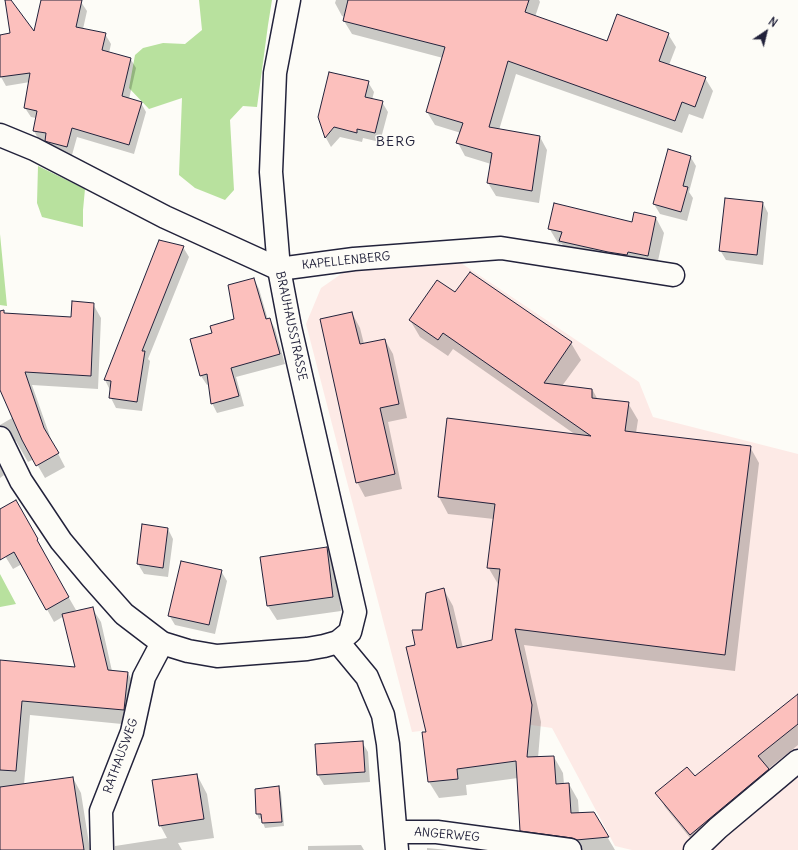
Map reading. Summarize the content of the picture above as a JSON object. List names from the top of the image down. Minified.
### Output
{"streets":{"street":["KAPELLENBERG","BRAUHAUSSTRASSE","RATHAUSWEG","ANGERWEG"]},"crossings":[["KAPELLENBERG","BRAUHAUSSTRASSE"]],"districts":["BERG"],"north":"top right"}
